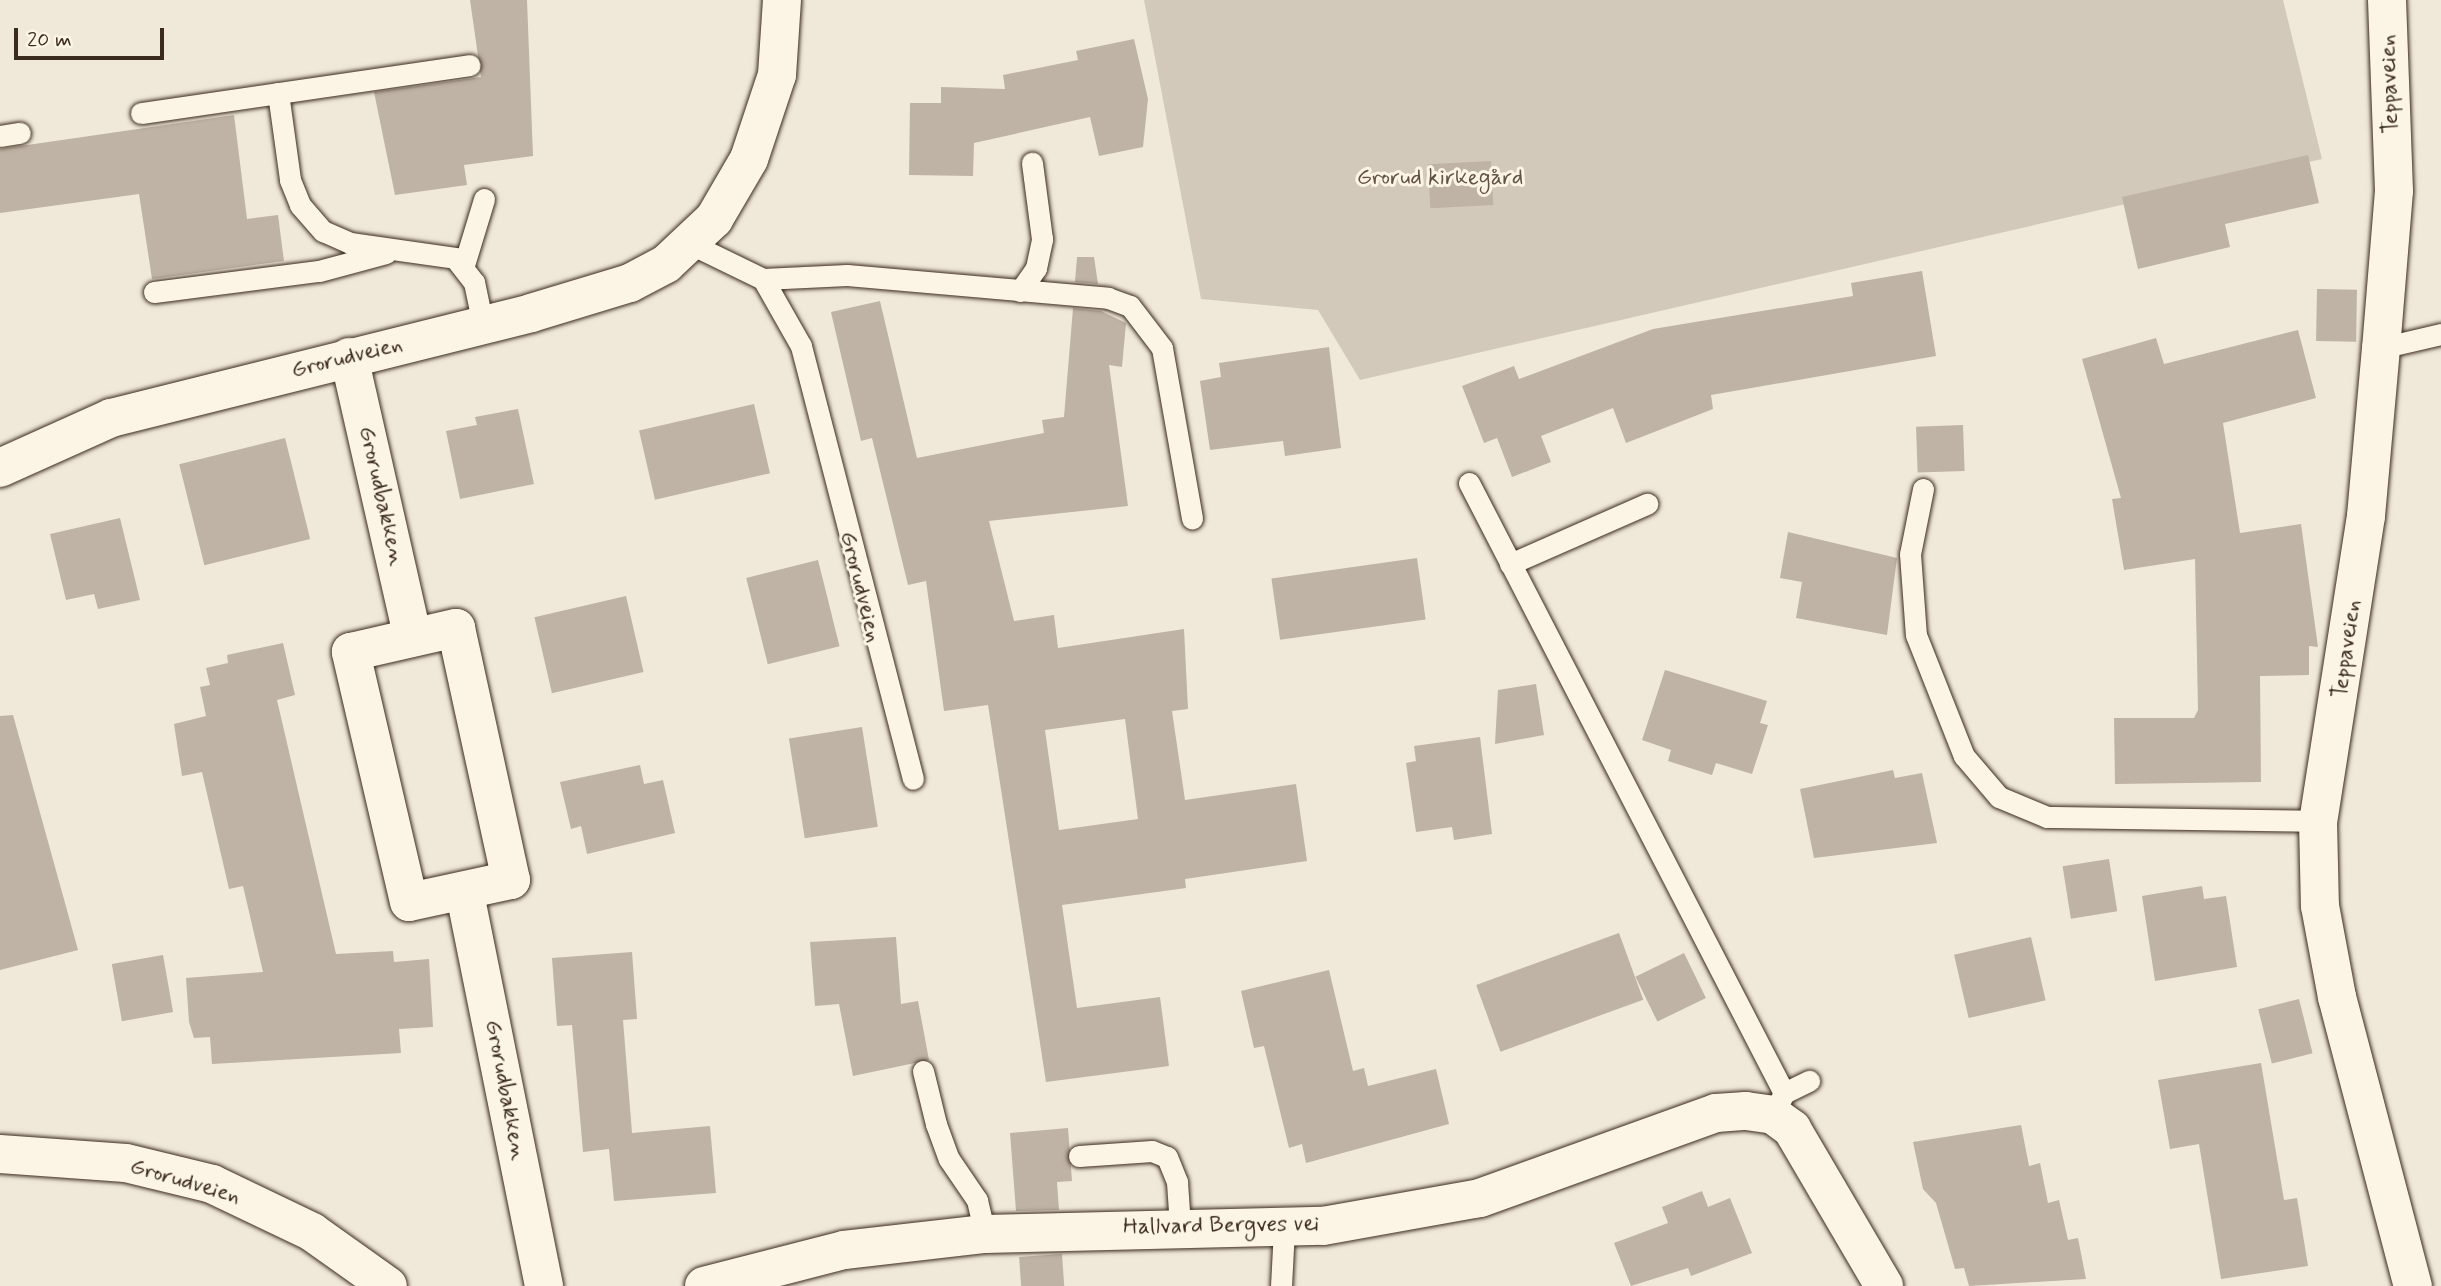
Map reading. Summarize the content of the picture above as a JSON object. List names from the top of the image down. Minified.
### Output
{"streets":{"street":["Teppaveien","Grorudveien","Grorudbakken","Hallvard Bergves vei"]},"crossings":[["Grorudveien","Grorudbakken"]],"parks":["Grorud kirkegård"],"scale_bar":"20 m"}
